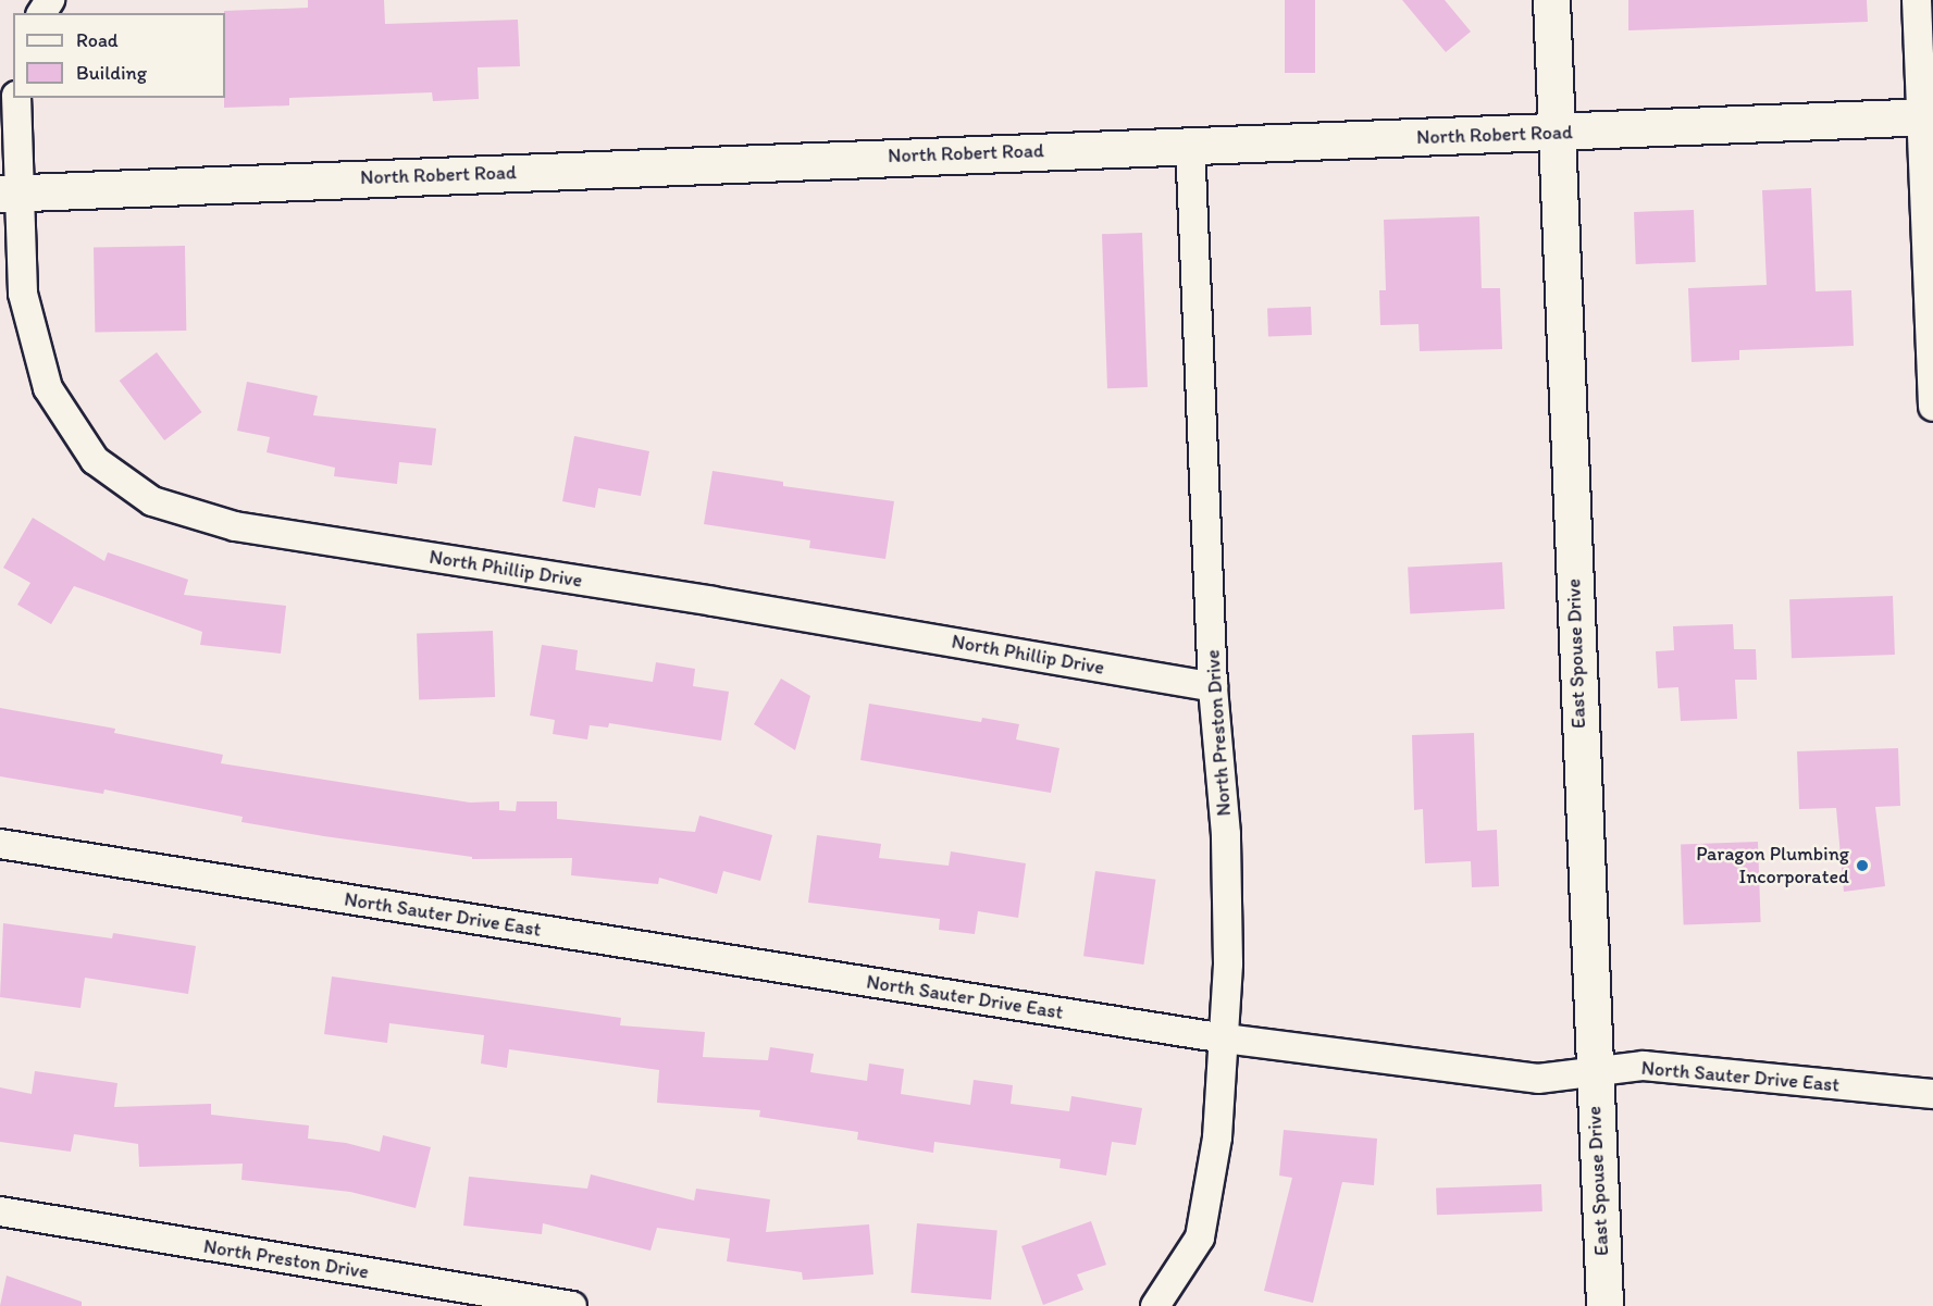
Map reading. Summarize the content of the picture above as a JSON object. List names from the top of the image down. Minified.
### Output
{"streets":{"main road":["North Robert Road","East Spouse Drive"],"street":["North Phillip Drive","North Preston Drive","North Sauter Drive East"]},"crossings":[["North Robert Road","North Phillip Drive"],["North Robert Road","East Spouse Drive"],["North Robert Road","North Preston Drive"],["North Phillip Drive","North Preston Drive"],["East Spouse Drive","North Sauter Drive East"],["North Preston Drive","North Sauter Drive East"]],"places":["Paragon Plumbing Incorporated"],"legend":["Road","Building"]}
